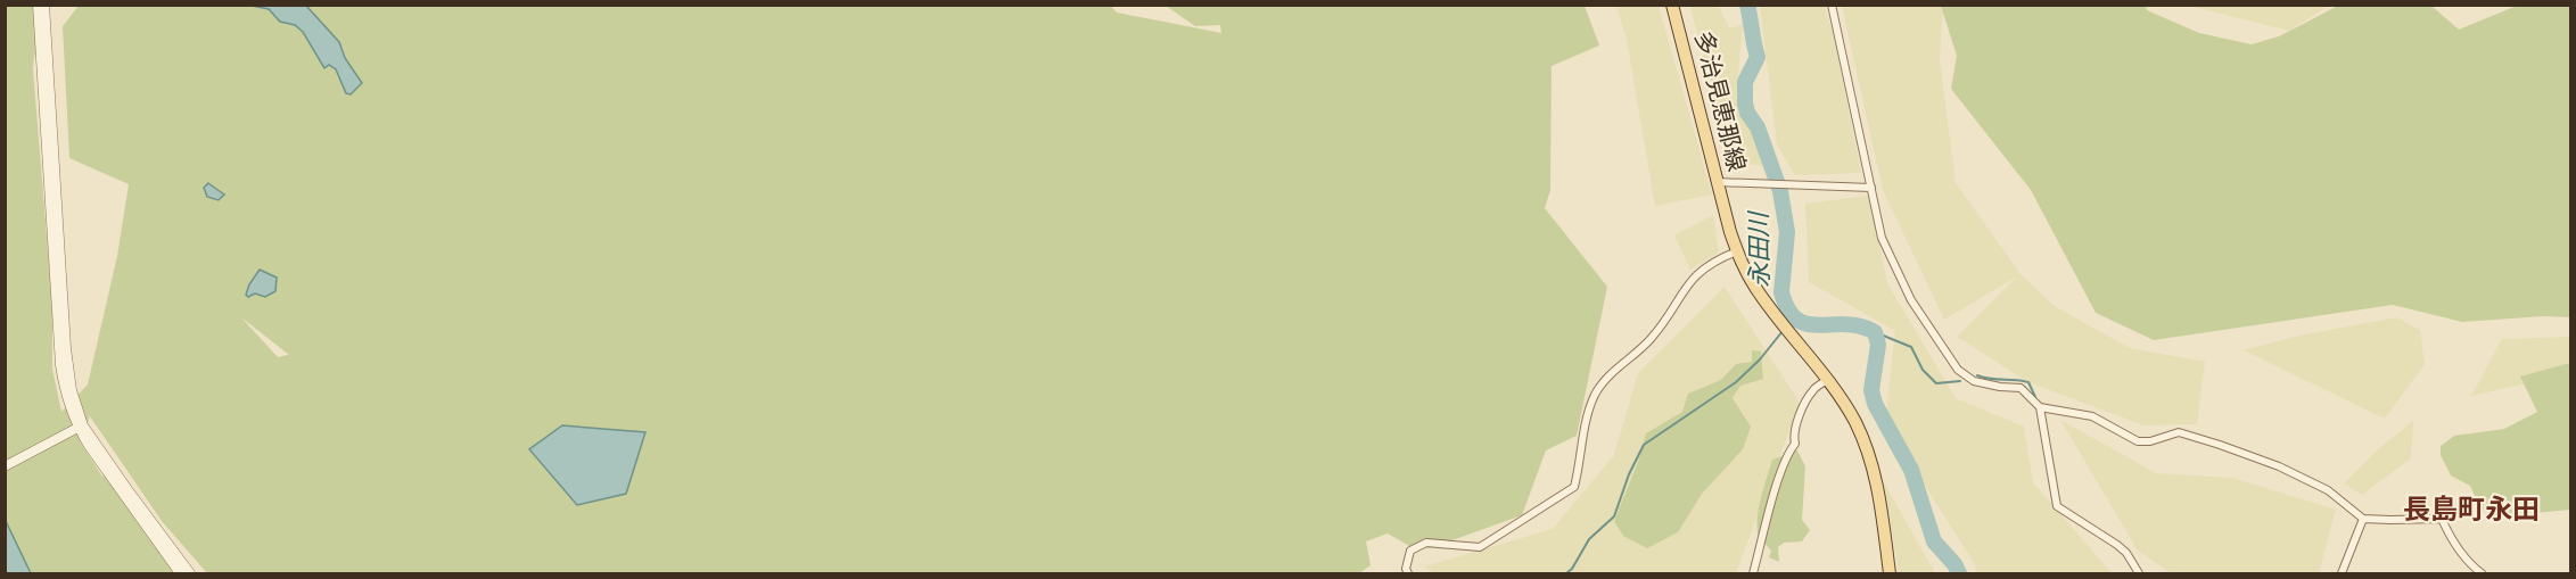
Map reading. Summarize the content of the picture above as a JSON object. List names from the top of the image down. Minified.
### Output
{"streets":{"main road":["多治見恵那線"]},"districts":["長島町永田"],"water":["永田川"]}
